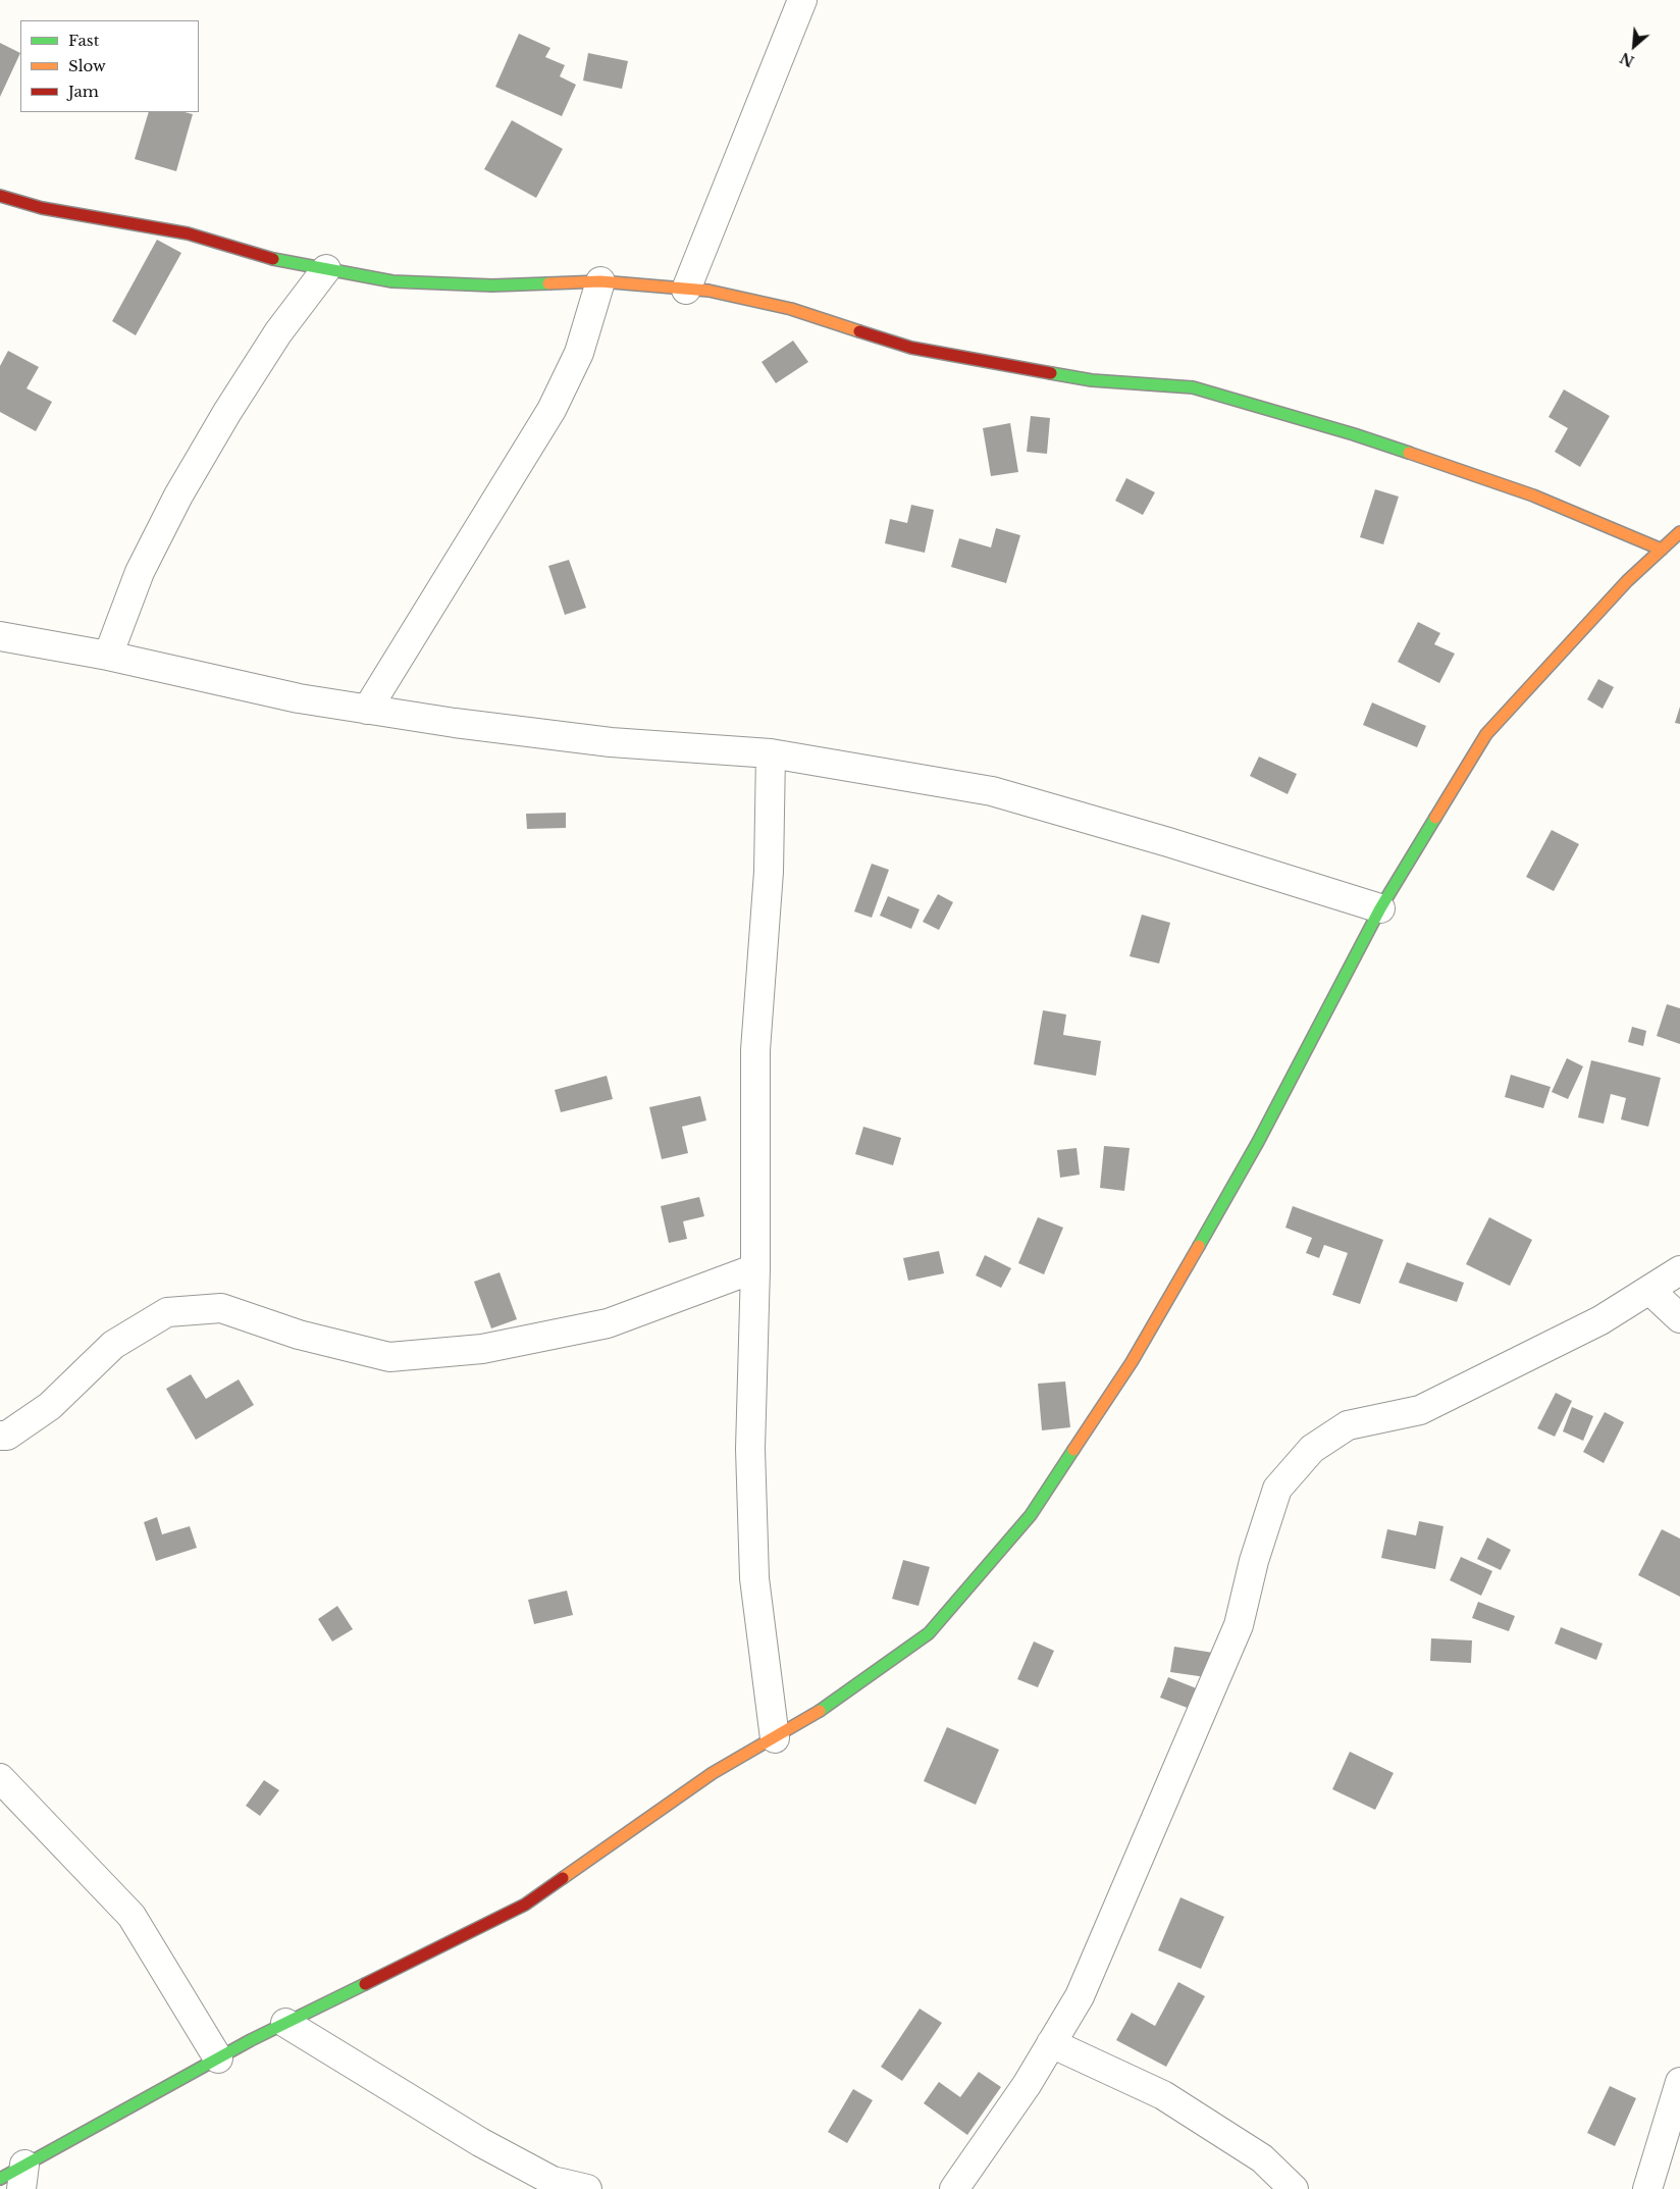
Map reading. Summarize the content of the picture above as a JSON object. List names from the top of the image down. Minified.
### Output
{"legend":["Fast","Slow","Jam"],"north":"bottom left"}
